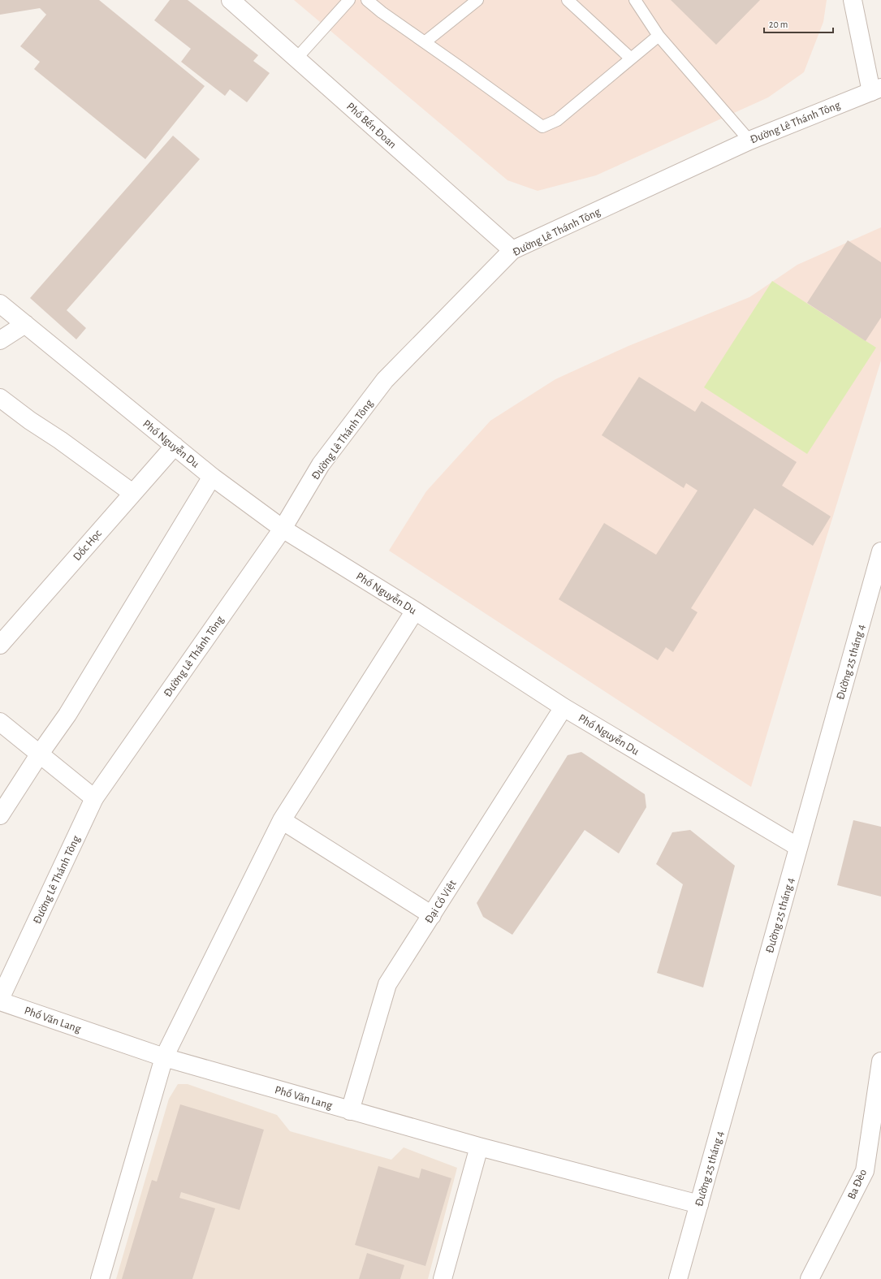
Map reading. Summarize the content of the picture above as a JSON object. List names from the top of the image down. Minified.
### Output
{"streets":{"street":["Đường Lê Thánh Tông","Phố Bến Đoan","Phố Nguyễn Du","Dốc Học","Đường 25 tháng 4","Đại Cồ Việt","Phố Văn Lang","Ba Đèo"]},"crossings":[["Đường Lê Thánh Tông","Phố Bến Đoan"],["Đường Lê Thánh Tông","Phố Nguyễn Du"],["Đường Lê Thánh Tông","Phố Văn Lang"],["Phố Nguyễn Du","Dốc Học"],["Phố Nguyễn Du","Đường 25 tháng 4"],["Phố Nguyễn Du","Đại Cồ Việt"],["Đường 25 tháng 4","Phố Văn Lang"],["Đại Cồ Việt","Phố Văn Lang"]],"scale_bar":"20 m"}
